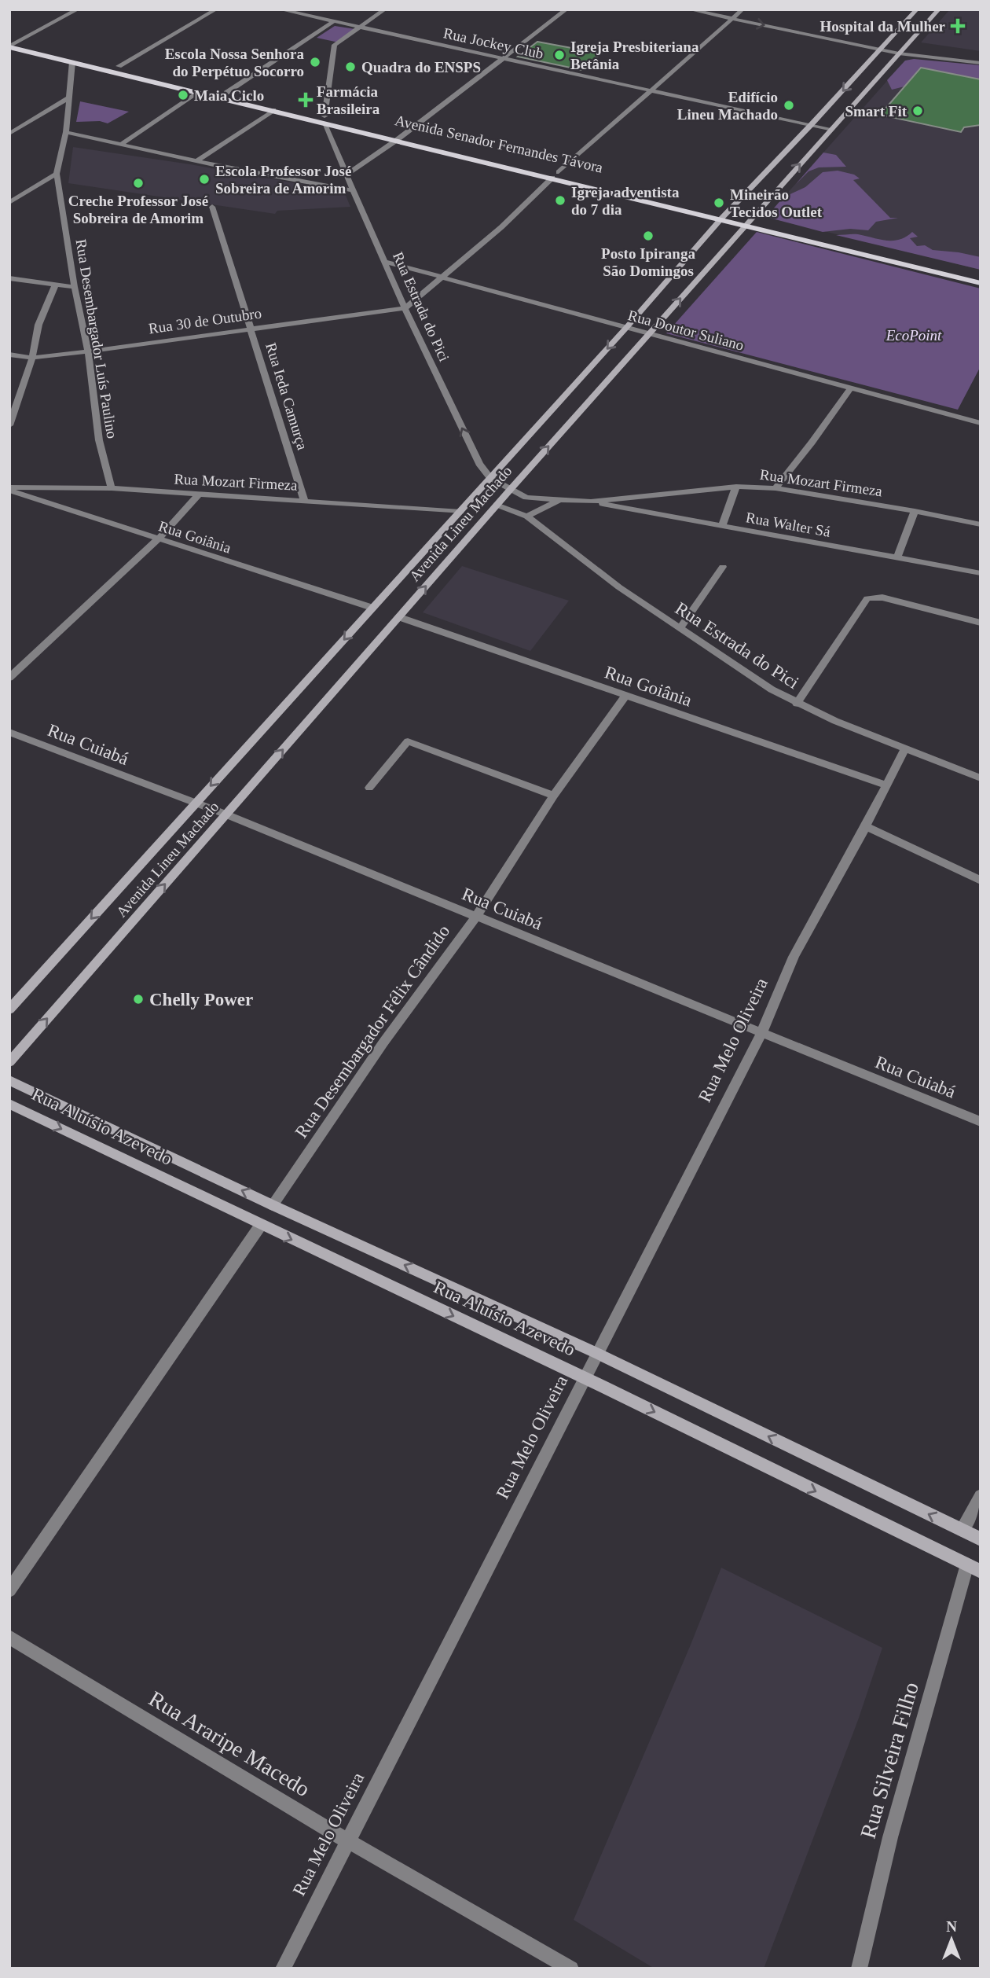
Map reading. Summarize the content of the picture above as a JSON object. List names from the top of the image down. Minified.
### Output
{"streets":{"main road":["Avenida Senador Fernandes Távora"],"street":["Rua Jockey Club","Rua Estrada do Pici","Rua 30 de Outubro","Rua Doutor Suliano","Rua Desembargador Luís Paulino","Rua Ieda Camurça","Rua Mozart Firmeza","Avenida Lineu Machado","Rua Walter Sá","Rua Goiânia","Rua Cuiabá","Rua Desembargador Félix Cândido","Rua Melo Oliveira","Rua Aluísio Azevedo","Rua Araripe Macedo","Rua Silveira Filho"]},"crossings":[["Rua Jockey Club","Avenida Lineu Machado"],["Avenida Senador Fernandes Távora","Rua Estrada do Pici"],["Avenida Senador Fernandes Távora","Rua Desembargador Luís Paulino"],["Avenida Senador Fernandes Távora","Avenida Lineu Machado"],["Rua Estrada do Pici","Rua 30 de Outubro"],["Rua Estrada do Pici","Rua Doutor Suliano"],["Rua Estrada do Pici","Rua Mozart Firmeza"],["Rua Estrada do Pici","Avenida Lineu Machado"],["Rua Estrada do Pici","Rua Melo Oliveira"],["Rua 30 de Outubro","Rua Desembargador Luís Paulino"],["Rua 30 de Outubro","Rua Ieda Camurça"],["Rua Doutor Suliano","Avenida Lineu Machado"],["Rua Desembargador Luís Paulino","Rua Mozart Firmeza"],["Rua Ieda Camurça","Rua Mozart Firmeza"],["Rua Mozart Firmeza","Avenida Lineu Machado"],["Rua Mozart Firmeza","Rua Walter Sá"],["Rua Mozart Firmeza","Rua Goiânia"],["Avenida Lineu Machado","Rua Goiânia"],["Avenida Lineu Machado","Rua Cuiabá"],["Rua Goiânia","Rua Desembargador Félix Cândido"],["Rua Goiânia","Rua Melo Oliveira"],["Rua Cuiabá","Rua Desembargador Félix Cândido"],["Rua Cuiabá","Rua Melo Oliveira"],["Rua Desembargador Félix Cândido","Rua Aluísio Azevedo"],["Rua Melo Oliveira","Rua Aluísio Azevedo"],["Rua Melo Oliveira","Rua Araripe Macedo"],["Rua Aluísio Azevedo","Rua Silveira Filho"]],"parks":["EcoPoint"],"places":{"health":["Hospital da Mulher","Farmácia Brasileira"],"other":["Igreja Presbiteriana Betânia","Escola Nossa Senhora do Perpétuo Socorro","Quadra do ENSPS","Maia Ciclo","Edifício Lineu Machado","Smart Fit","Escola Professor José Sobreira de Amorim","Creche Professor José Sobreira de Amorim","Igreja adventista do 7 dia","Mineirão Tecidos Outlet","Posto Ipiranga São Domingos","Chelly Power"]},"north":"top"}
